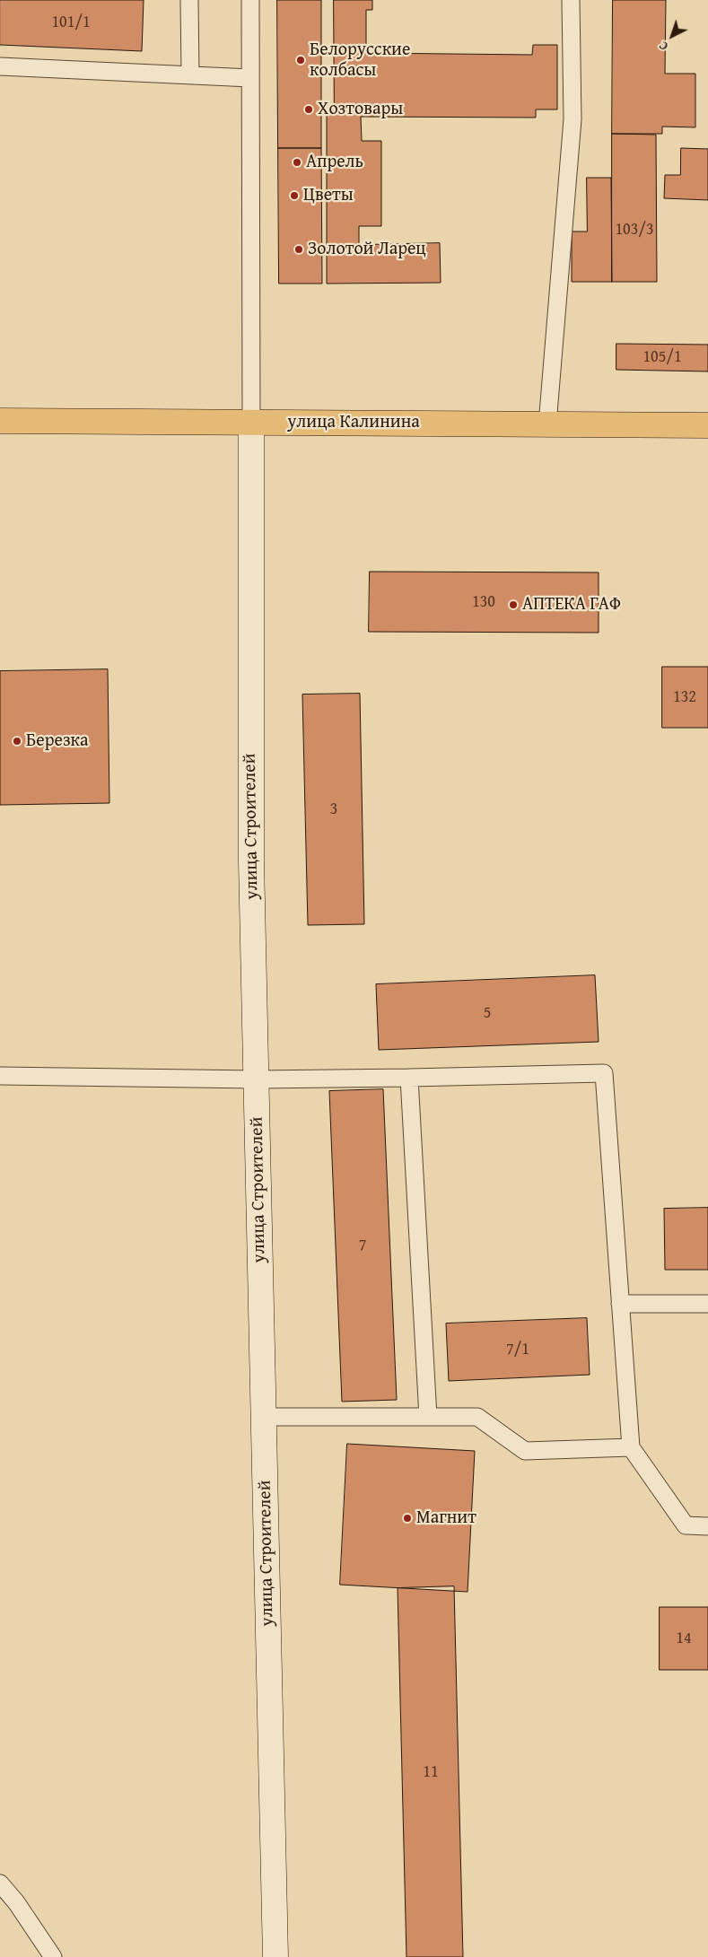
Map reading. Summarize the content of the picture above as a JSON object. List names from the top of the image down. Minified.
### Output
{"streets":{"main road":["улица Калинина","улица Строителей"]},"crossings":[["улица Калинина","улица Строителей"]],"places":["Белорусские колбасы","Хозтовары","Апрель","Цветы","Золотой Ларец","АПТЕКА ГАФ","Березка","Магнит"],"house_numbers":["101/1","103/3","105/1","130","132","3","5","7","7/1","14","11"],"north":"bottom left"}
